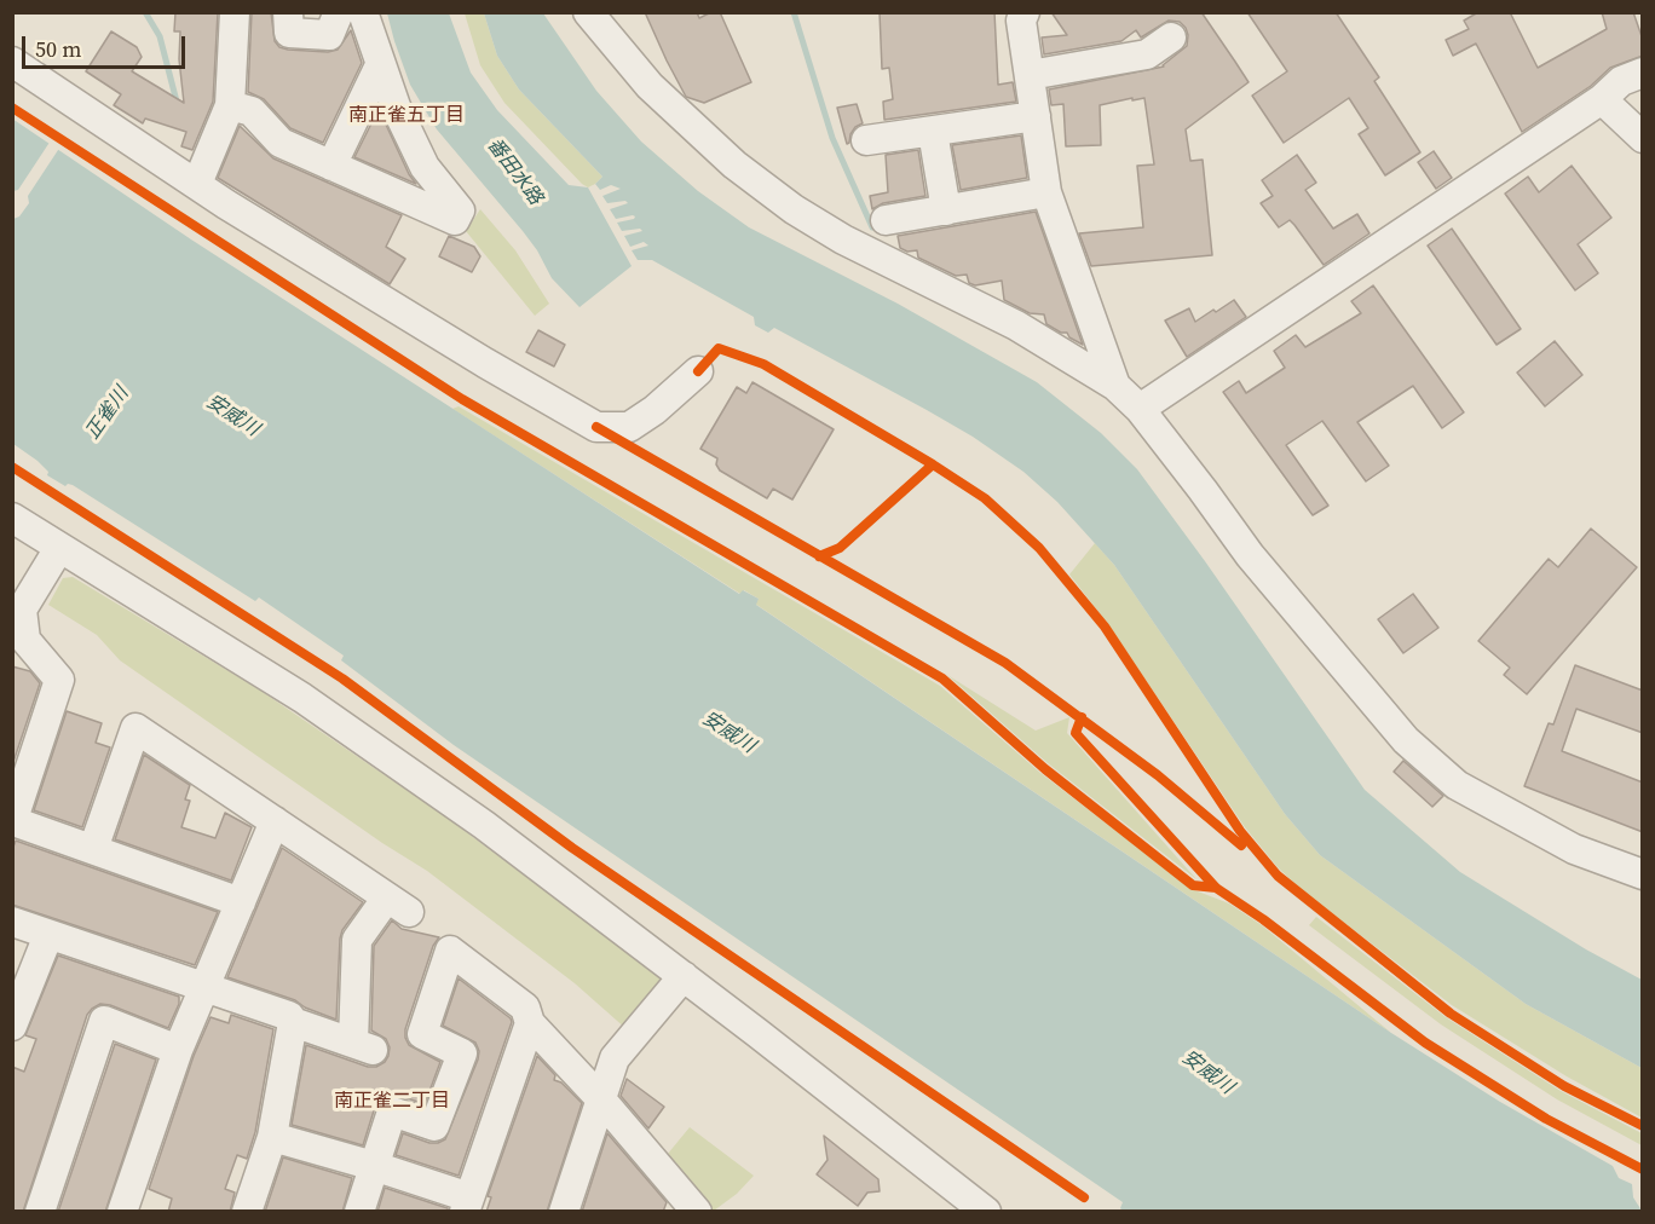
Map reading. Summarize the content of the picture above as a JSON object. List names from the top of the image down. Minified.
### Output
{"districts":["南正雀五丁目","南正雀二丁目"],"water":["番田水路","正雀川","安威川"],"scale_bar":"50 m"}
